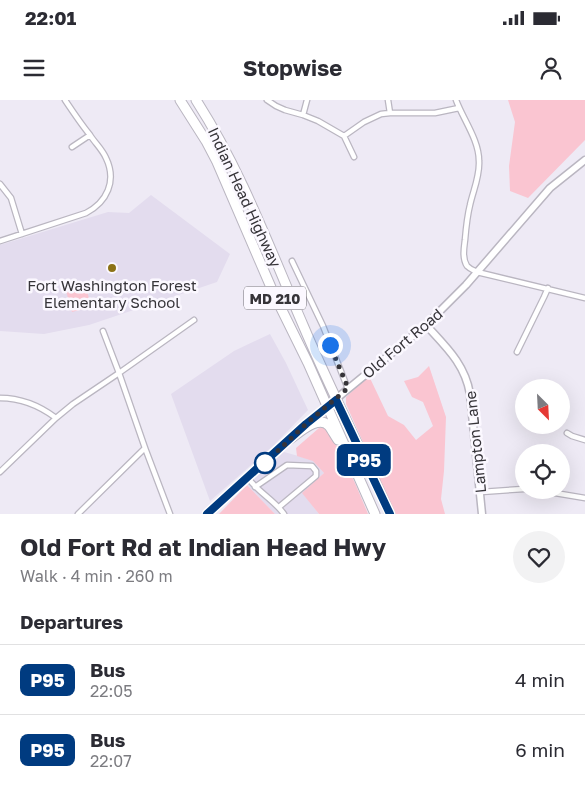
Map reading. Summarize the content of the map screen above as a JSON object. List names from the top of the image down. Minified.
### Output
{"streets":{"highway":["Indian Head Highway","MD 210"],"main road":["Old Fort Road","Lampton Lane"]},"crossings":[["Indian Head Highway","Old Fort Road"],["Old Fort Road","Lampton Lane"]],"places":["Fort Washington Forest Elementary School"],"lines":["bus line P95"],"north":"bottom right","page":{"status":"22:01","header":"Stopwise","on_map":"P95","heading":[["Old Fort Rd at Indian Head Hwy","Walk · 4 min · 260 m"],"Departures"],"list":[{"mark":"P95","name":"Bus","note":"22:05","value":"4 min"},{"mark":"P95","name":"Bus","note":"22:07","value":"6 min"}]}}
